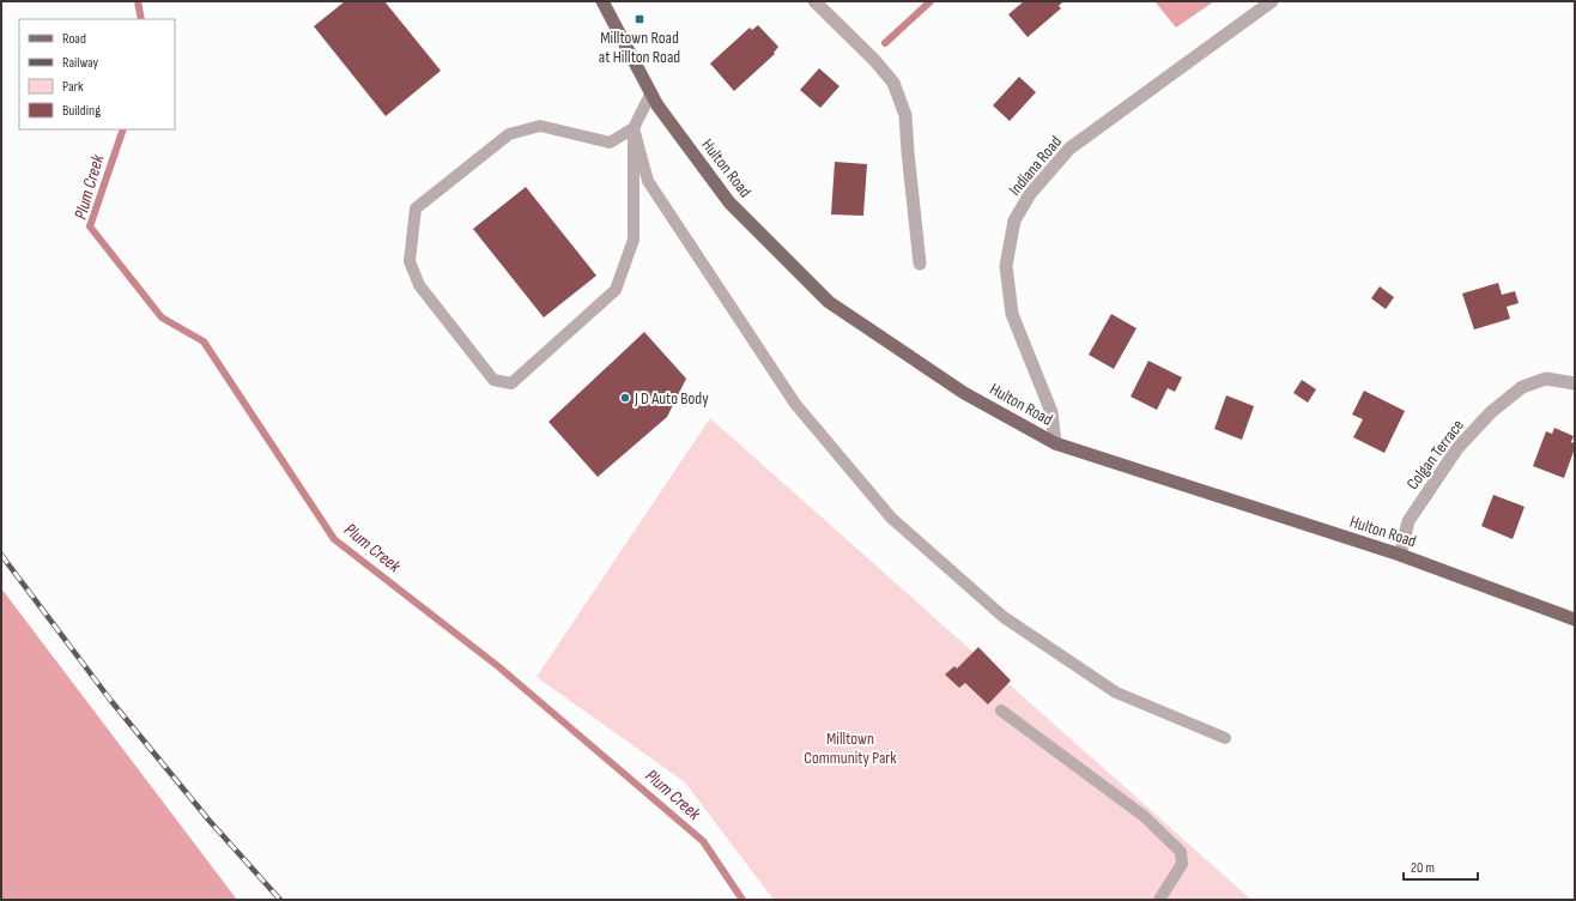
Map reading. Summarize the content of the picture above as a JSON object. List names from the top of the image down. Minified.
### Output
{"streets":{"main road":["Hulton Road"],"street":["Indiana Road","Colgan Terrace"]},"crossings":[["Indiana Road","Hulton Road"],["Hulton Road","Colgan Terrace"]],"water":["Plum Creek"],"parks":["Milltown Community Park"],"places":{"transit":["Milltown Road at Hillton Road"],"other":["J D Auto Body"]},"legend":["Road","Railway","Park","Building"],"scale_bar":"20 m"}
